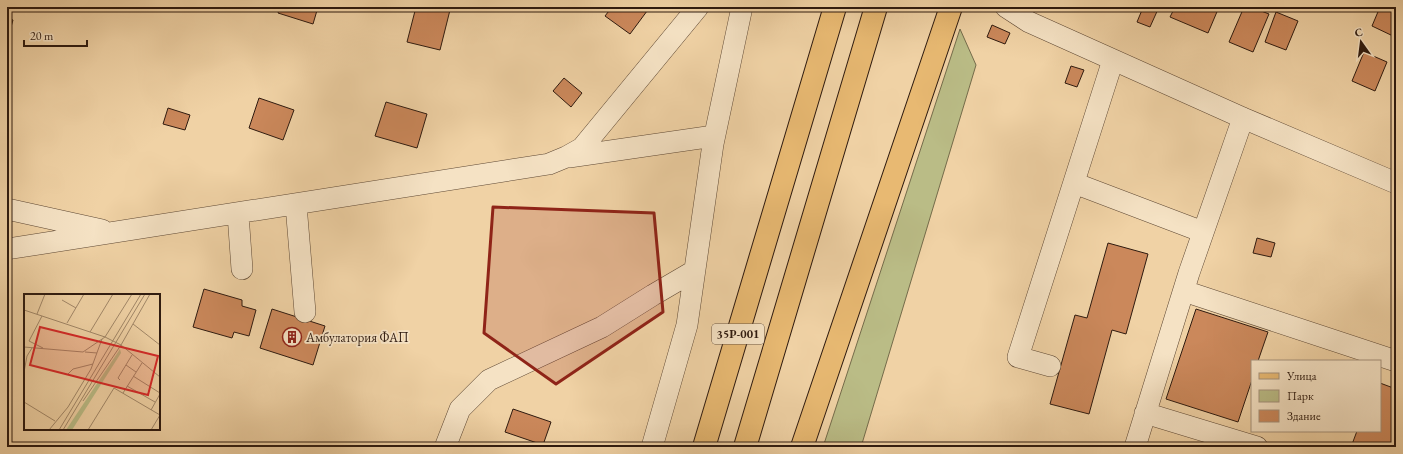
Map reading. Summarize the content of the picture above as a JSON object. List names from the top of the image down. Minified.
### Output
{"streets":{"main road":["35Р-001"]},"places":{"building":["Амбулатория ФАП"]},"legend":["Улица","Парк","Здание"],"scale_bar":"20 m","north":"top"}
